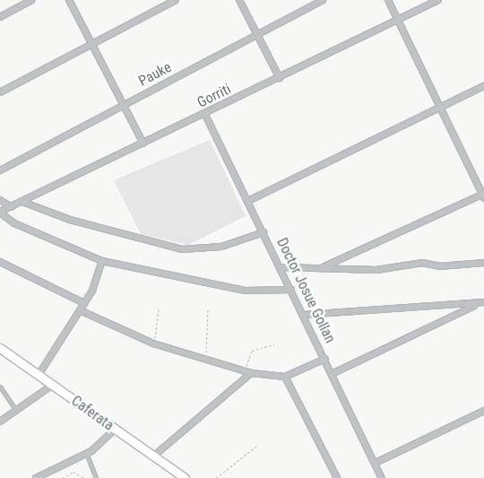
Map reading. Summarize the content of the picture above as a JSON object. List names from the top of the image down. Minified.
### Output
{"streets":{"street":["Pauke","Gorriti","Doctor Josue Gollan","Caferata"]},"crossings":[["Gorriti","Doctor Josue Gollan"]]}
